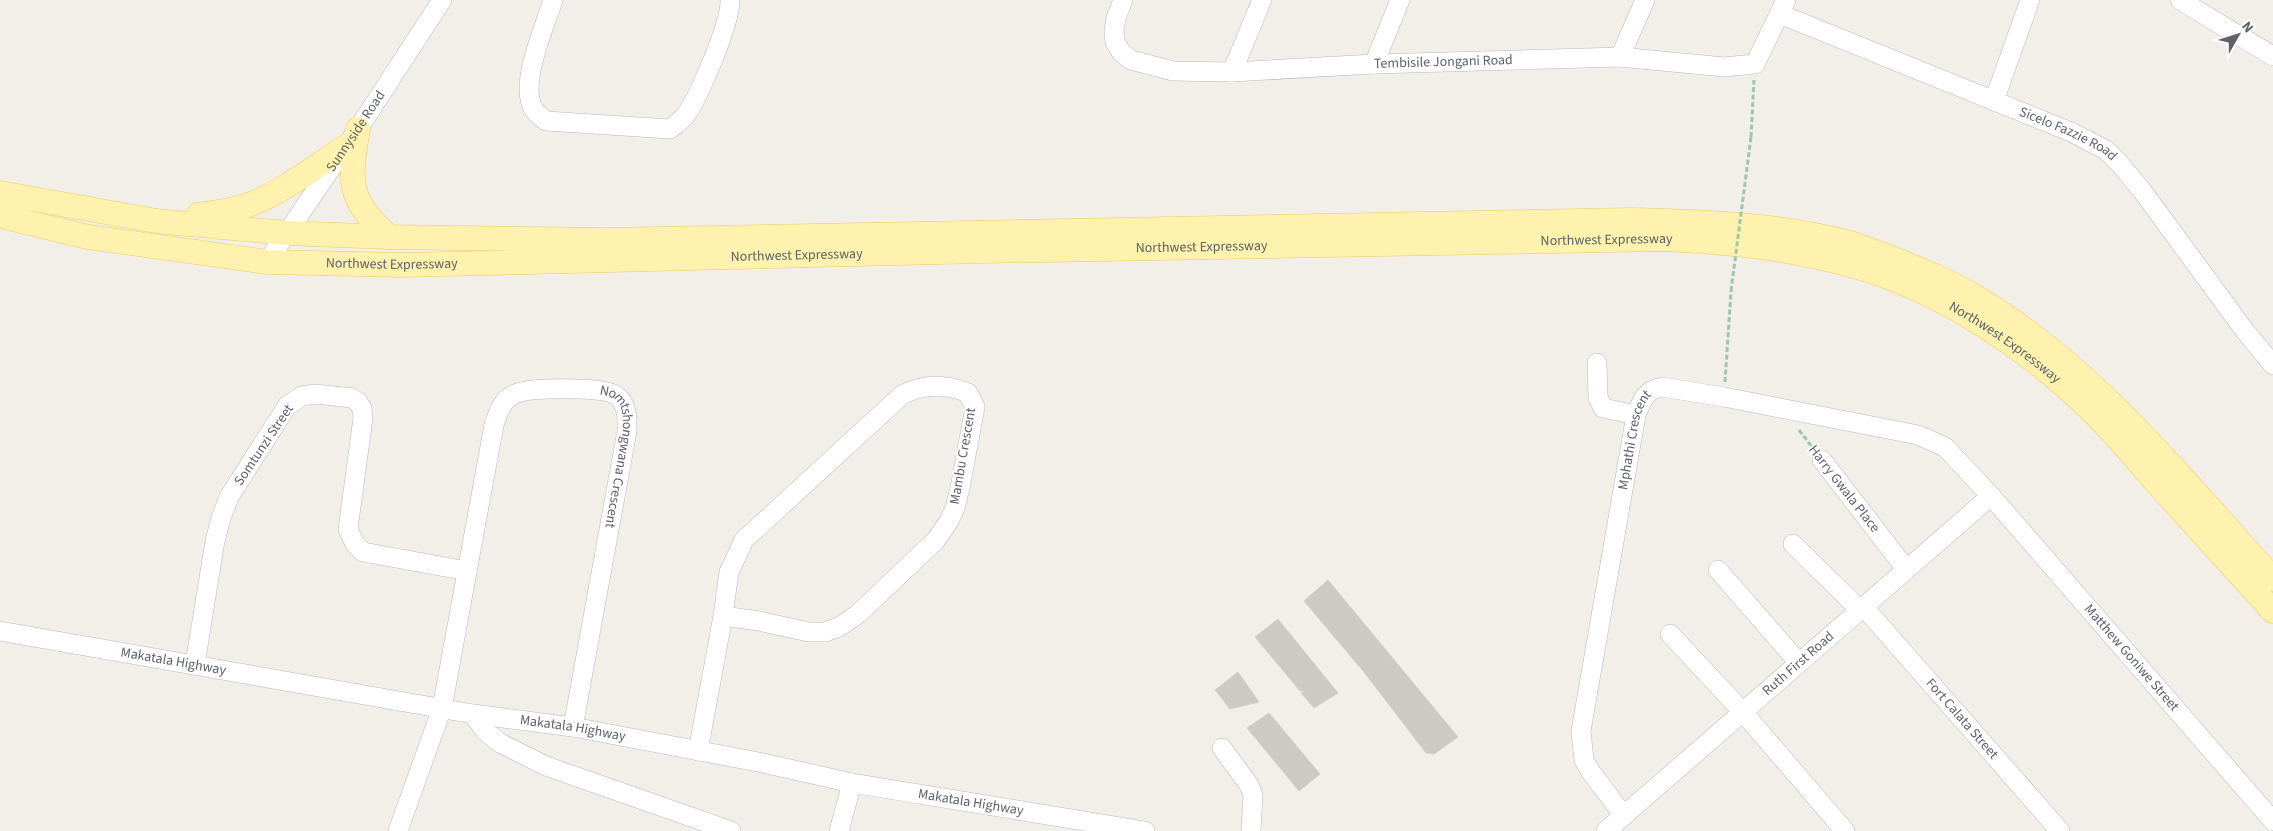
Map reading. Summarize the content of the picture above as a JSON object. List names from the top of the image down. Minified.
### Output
{"streets":{"main road":["Northwest Expressway"],"street":["Tembisile Jongani Road","Sunnyside Road","Sicelo Fazzie Road","Mphathi Crescent","Somtunzi Street","Mambu Crescent","Nomtshongwana Crescent","Harry Gwala Place","Matthew Goniwe Street","Makatala Highway","Ruth First Road","Fort Calata Street"]},"crossings":[["Sunnyside Road","Northwest Expressway"],["Mphathi Crescent","Harry Gwala Place"],["Mphathi Crescent","Matthew Goniwe Street"],["Mphathi Crescent","Ruth First Road"],["Somtunzi Street","Nomtshongwana Crescent"],["Somtunzi Street","Makatala Highway"],["Mambu Crescent","Makatala Highway"],["Nomtshongwana Crescent","Makatala Highway"],["Harry Gwala Place","Ruth First Road"],["Matthew Goniwe Street","Ruth First Road"],["Ruth First Road","Fort Calata Street"]],"north":"top right"}
